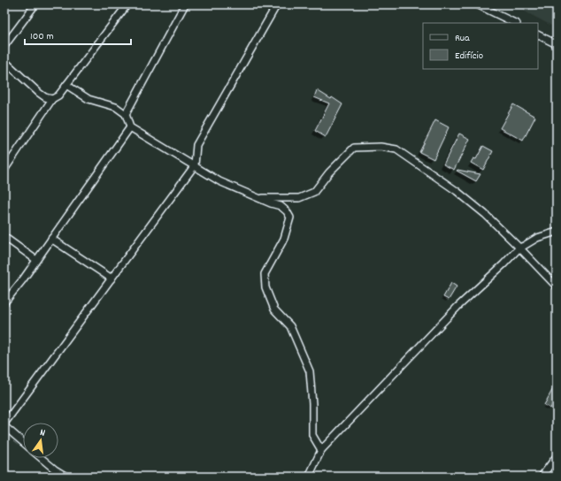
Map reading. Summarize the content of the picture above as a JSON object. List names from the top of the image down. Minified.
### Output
{"legend":["Rua","Edifício"],"scale_bar":"100 m","north":"top"}
